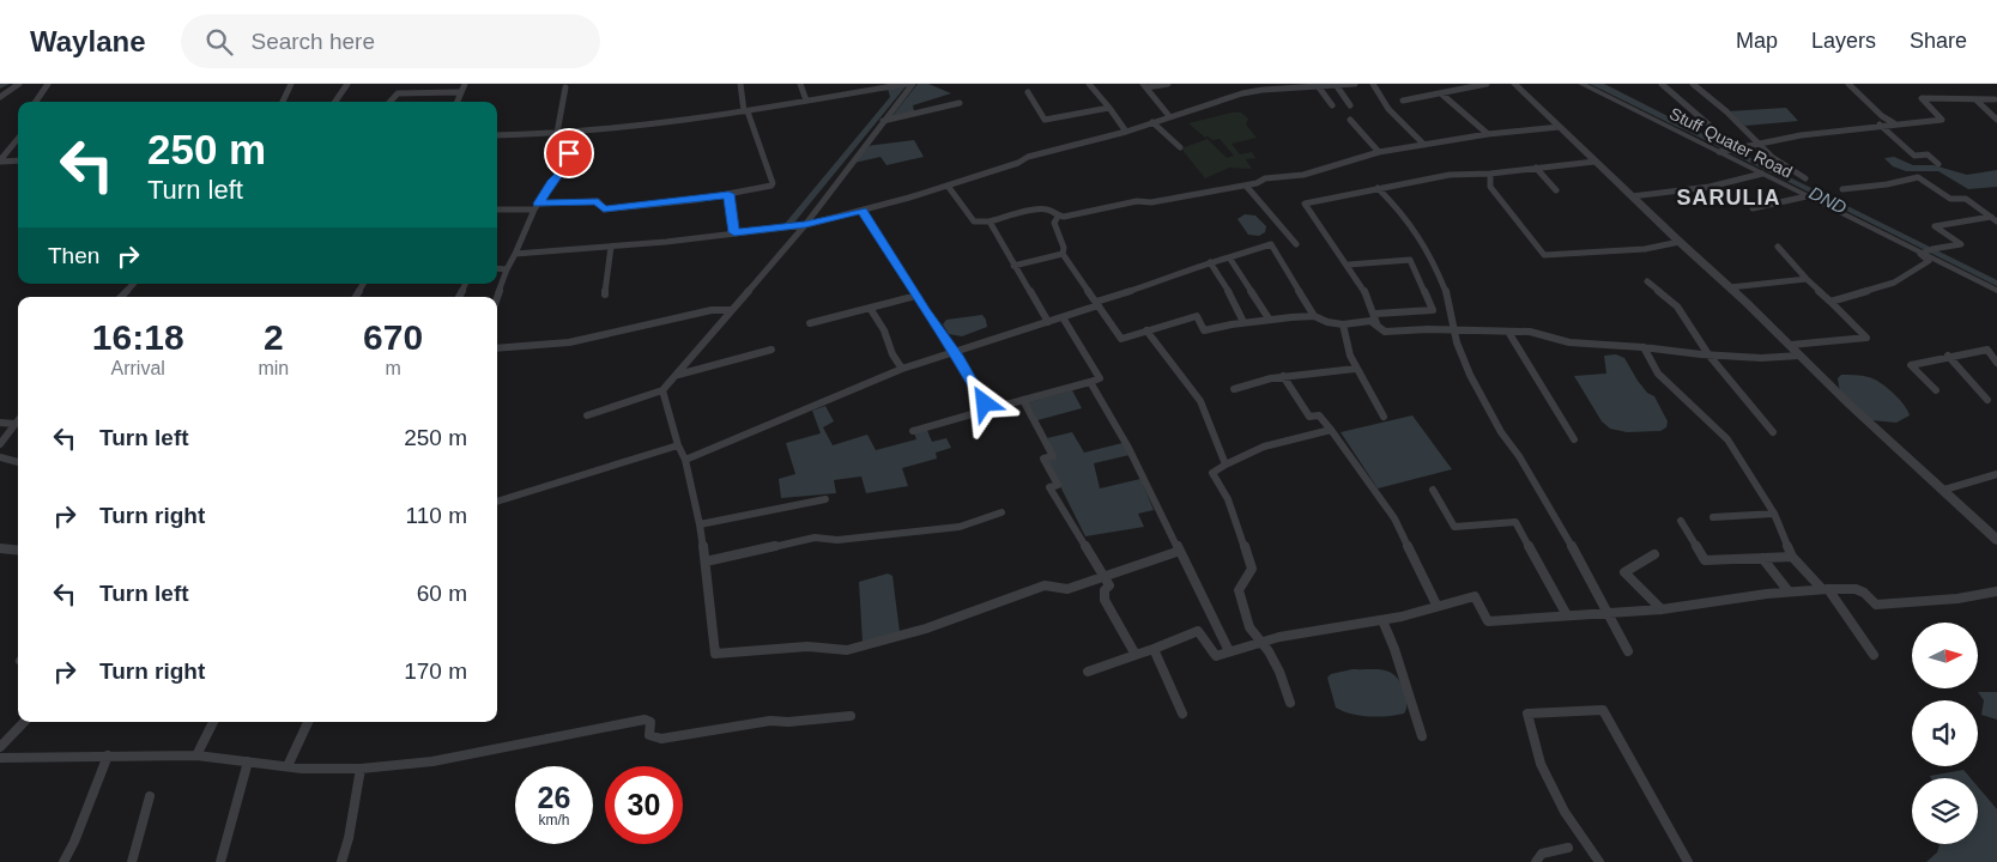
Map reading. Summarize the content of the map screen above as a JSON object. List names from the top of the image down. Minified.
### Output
{"streets":{"street":["Stuff Quater Road"]},"districts":["SARULIA"],"water":["DND"],"north":"right","page":{"header":"Waylane","search":"Search here","nav":["Map","Layers","Share"],"turn":["250 m","Turn left"],"then":"Then","eta":["16:18","Arrival","2","min","670","m"],"list":[{"name":"Turn left","value":"250 m"},{"name":"Turn right","value":"110 m"},{"name":"Turn left","value":"60 m"},{"name":"Turn right","value":"170 m"}],"speed":"26 km/h","limit":"30"}}
